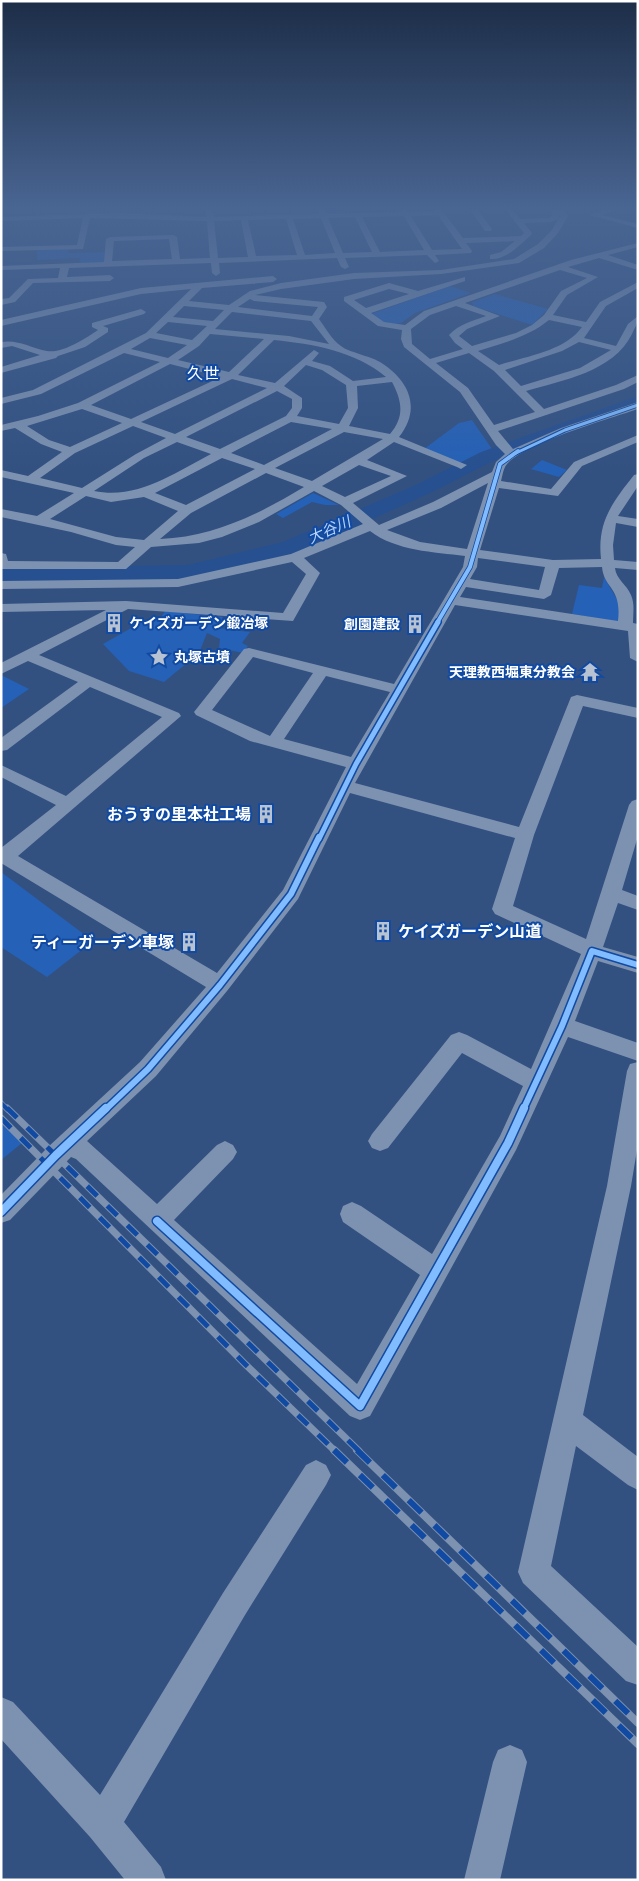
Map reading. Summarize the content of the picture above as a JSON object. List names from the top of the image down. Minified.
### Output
{"districts":["久世"],"water":["大谷川"],"places":{"building":["ケイズガーデン鍛冶塚","創園建設","おうすの里本社工場","ケイズガーデン山道","ティーガーデン車塚"],"place":["丸塚古墳"],"temple":["天理教西堀東分教会"]}}
